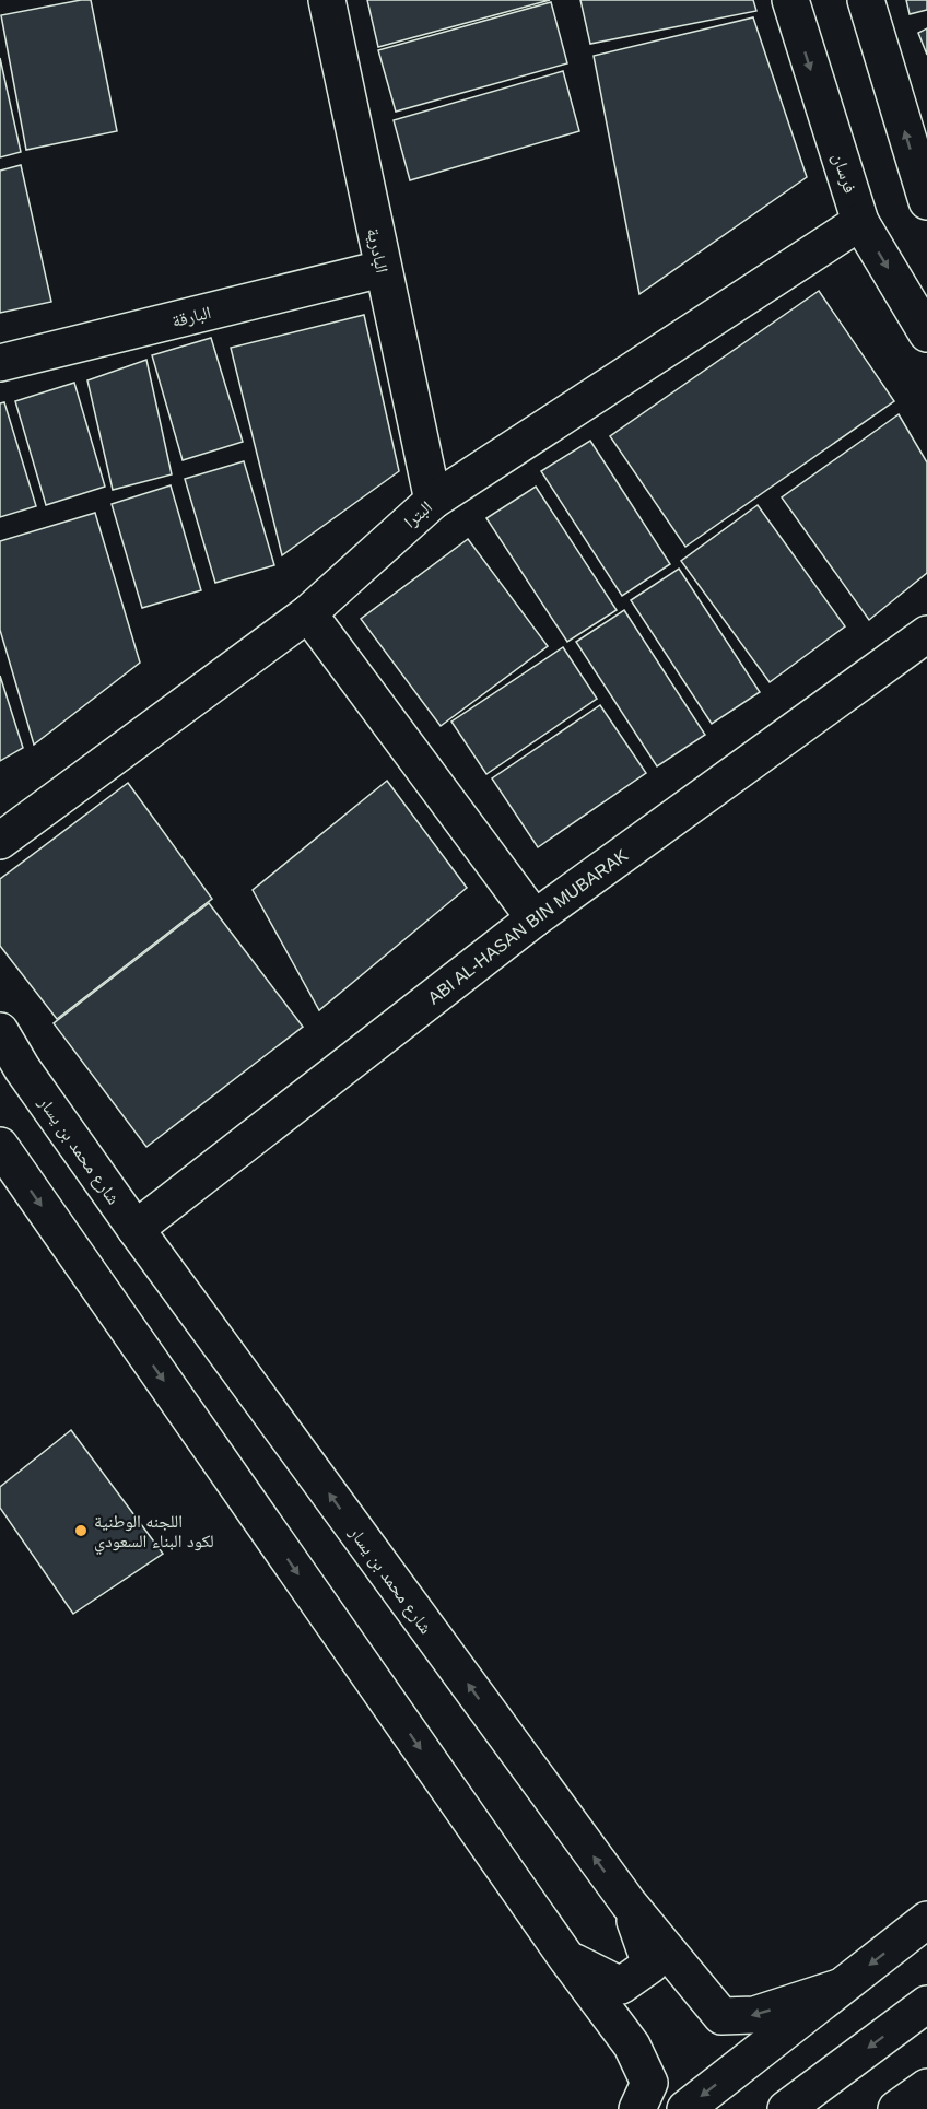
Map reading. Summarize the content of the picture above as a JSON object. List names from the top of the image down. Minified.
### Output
{"streets":{"street":["فرسان","البادرية","البارقة","البترا","ABI AL-HASAN BIN MUBARAK","شارع محمد بن يسار"]},"crossings":[["فرسان","البترا"],["البادرية","البارقة"],["البادرية","البترا"],["ABI AL-HASAN BIN MUBARAK","شارع محمد بن يسار"]],"places":["اللجنه الوطنية لكود البناء السعودي"]}
